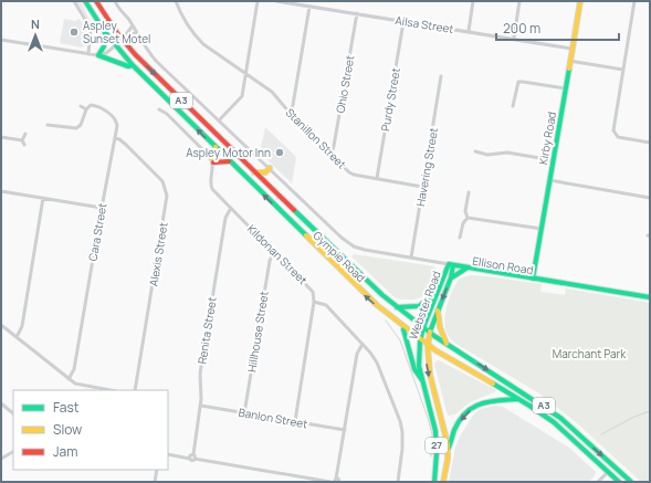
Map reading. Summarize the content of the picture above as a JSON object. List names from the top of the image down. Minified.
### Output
{"streets":{"main road":["A3","Kirby Road","Gympie Road","Ellison Road","Webster Road","27"],"street":["Ailsa Street","Ohio Street","Purdy Street","Stanillon Street","Havering Street","Cara Street","Alexis Street","Kildonan Street","Renita Street","Hillhouse Street","Banlon Street"]},"crossings":[["Ailsa Street","Ohio Street"],["Ailsa Street","Purdy Street"],["Ailsa Street","Kirby Road"],["Ohio Street","Stanillon Street"],["Purdy Street","Stanillon Street"],["Stanillon Street","Havering Street"],["Kirby Road","Ellison Road"],["Havering Street","Ellison Road"],["Cara Street","Alexis Street"],["Kildonan Street","Renita Street"],["Kildonan Street","Hillhouse Street"],["Gympie Road","Ellison Road"],["Gympie Road","Webster Road"],["Ellison Road","Webster Road"],["Renita Street","Banlon Street"],["Hillhouse Street","Banlon Street"]],"parks":["Marchant Park"],"places":["Aspley Sunset Motel","Aspley Motor Inn"],"legend":["Fast","Slow","Jam"],"scale_bar":"200 m","north":"top"}
